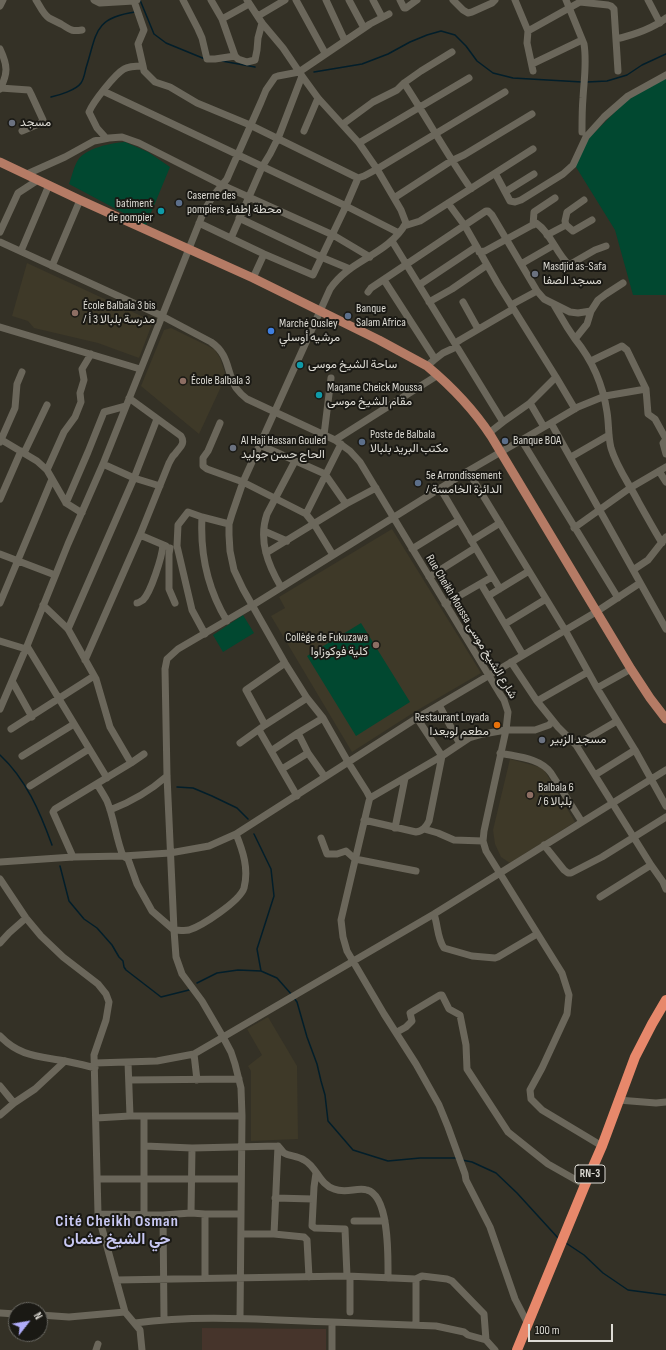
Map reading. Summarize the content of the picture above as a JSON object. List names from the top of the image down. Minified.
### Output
{"streets":{"highway":["RN-3"],"street":["Rue Cheikh Moussa شارع الشيخ موسى"]},"districts":["Cité Cheikh Osman حي الشيخ عثمان"],"places":["مسجد","Caserne des pompiers محطة إطفاء","batiment de pompier","Masdjid as-Safa مسجد الصفا","École Balbala 3 bis / مدرسة بلبالا 3 أ","Banque Salam Africa","Marché Ousley مرشيه أوسلي","ساحة الشيخ موسى","École Balbala 3","Maqame Cheick Moussa مقام الشيخ موسى","Banque BOA","Poste de Balbala مكتب البريد بلبالا","Al Haji Hassan Gouled الحاج حسن جوليد","5e Arrondissement / الدائرة الخامسة","Collège de Fukuzawa كلية فوكوزاوا","Restaurant Loyada مطعم لويعدا","مسجد الزبير","Balbala 6 / بلبالا 6"],"scale_bar":"100 m","north":"top right"}
